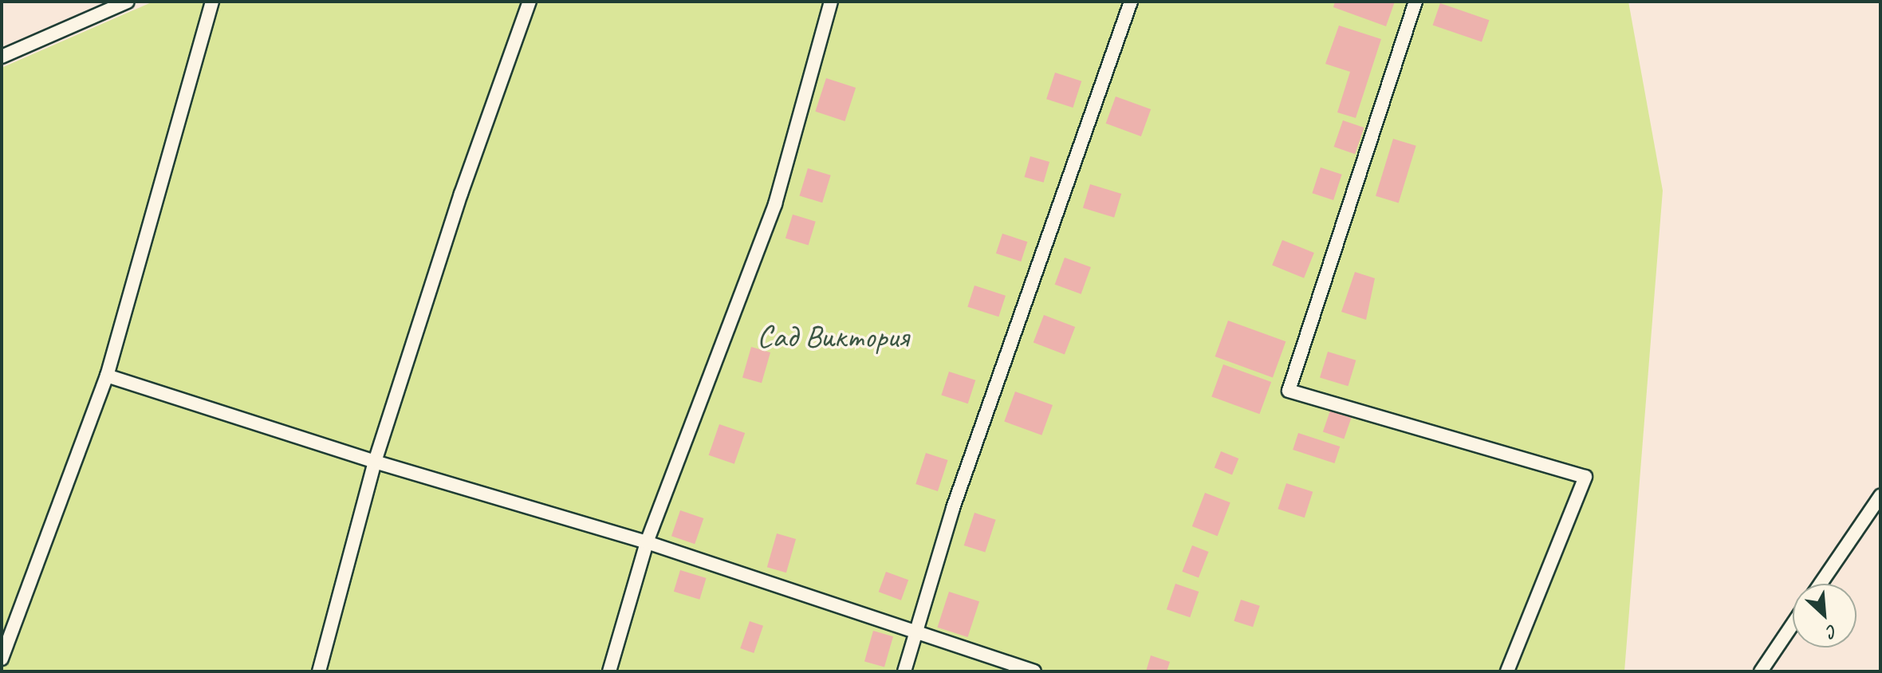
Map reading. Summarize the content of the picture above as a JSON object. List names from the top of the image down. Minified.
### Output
{"parks":["Сад Виктория"],"north":"bottom right"}
